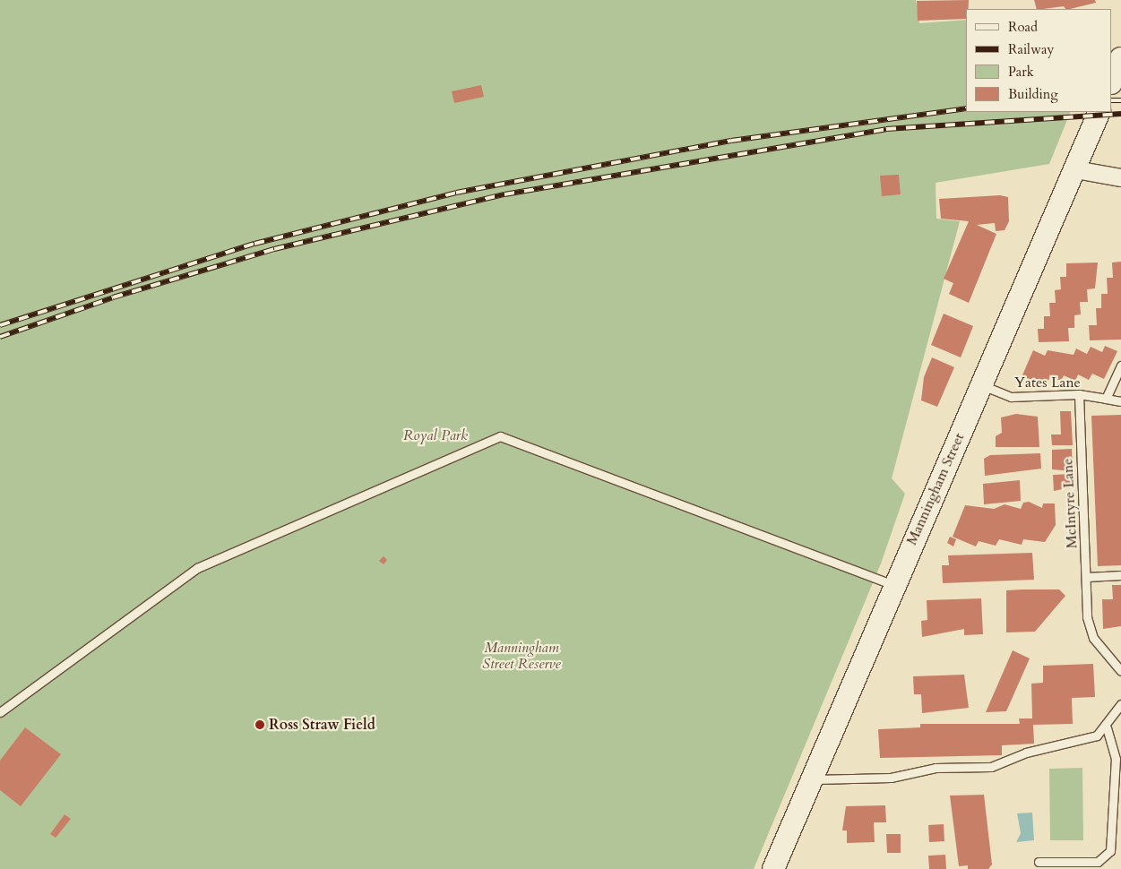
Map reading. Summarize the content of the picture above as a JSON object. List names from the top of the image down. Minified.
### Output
{"streets":{"street":["Manningham Street"],"lane":["Yates Lane","McIntyre Lane"]},"crossings":[["Yates Lane","Manningham Street"],["Yates Lane","McIntyre Lane"]],"parks":["Royal Park","Manningham Street Reserve"],"places":["Ross Straw Field"],"legend":["Road","Railway","Park","Building"]}
